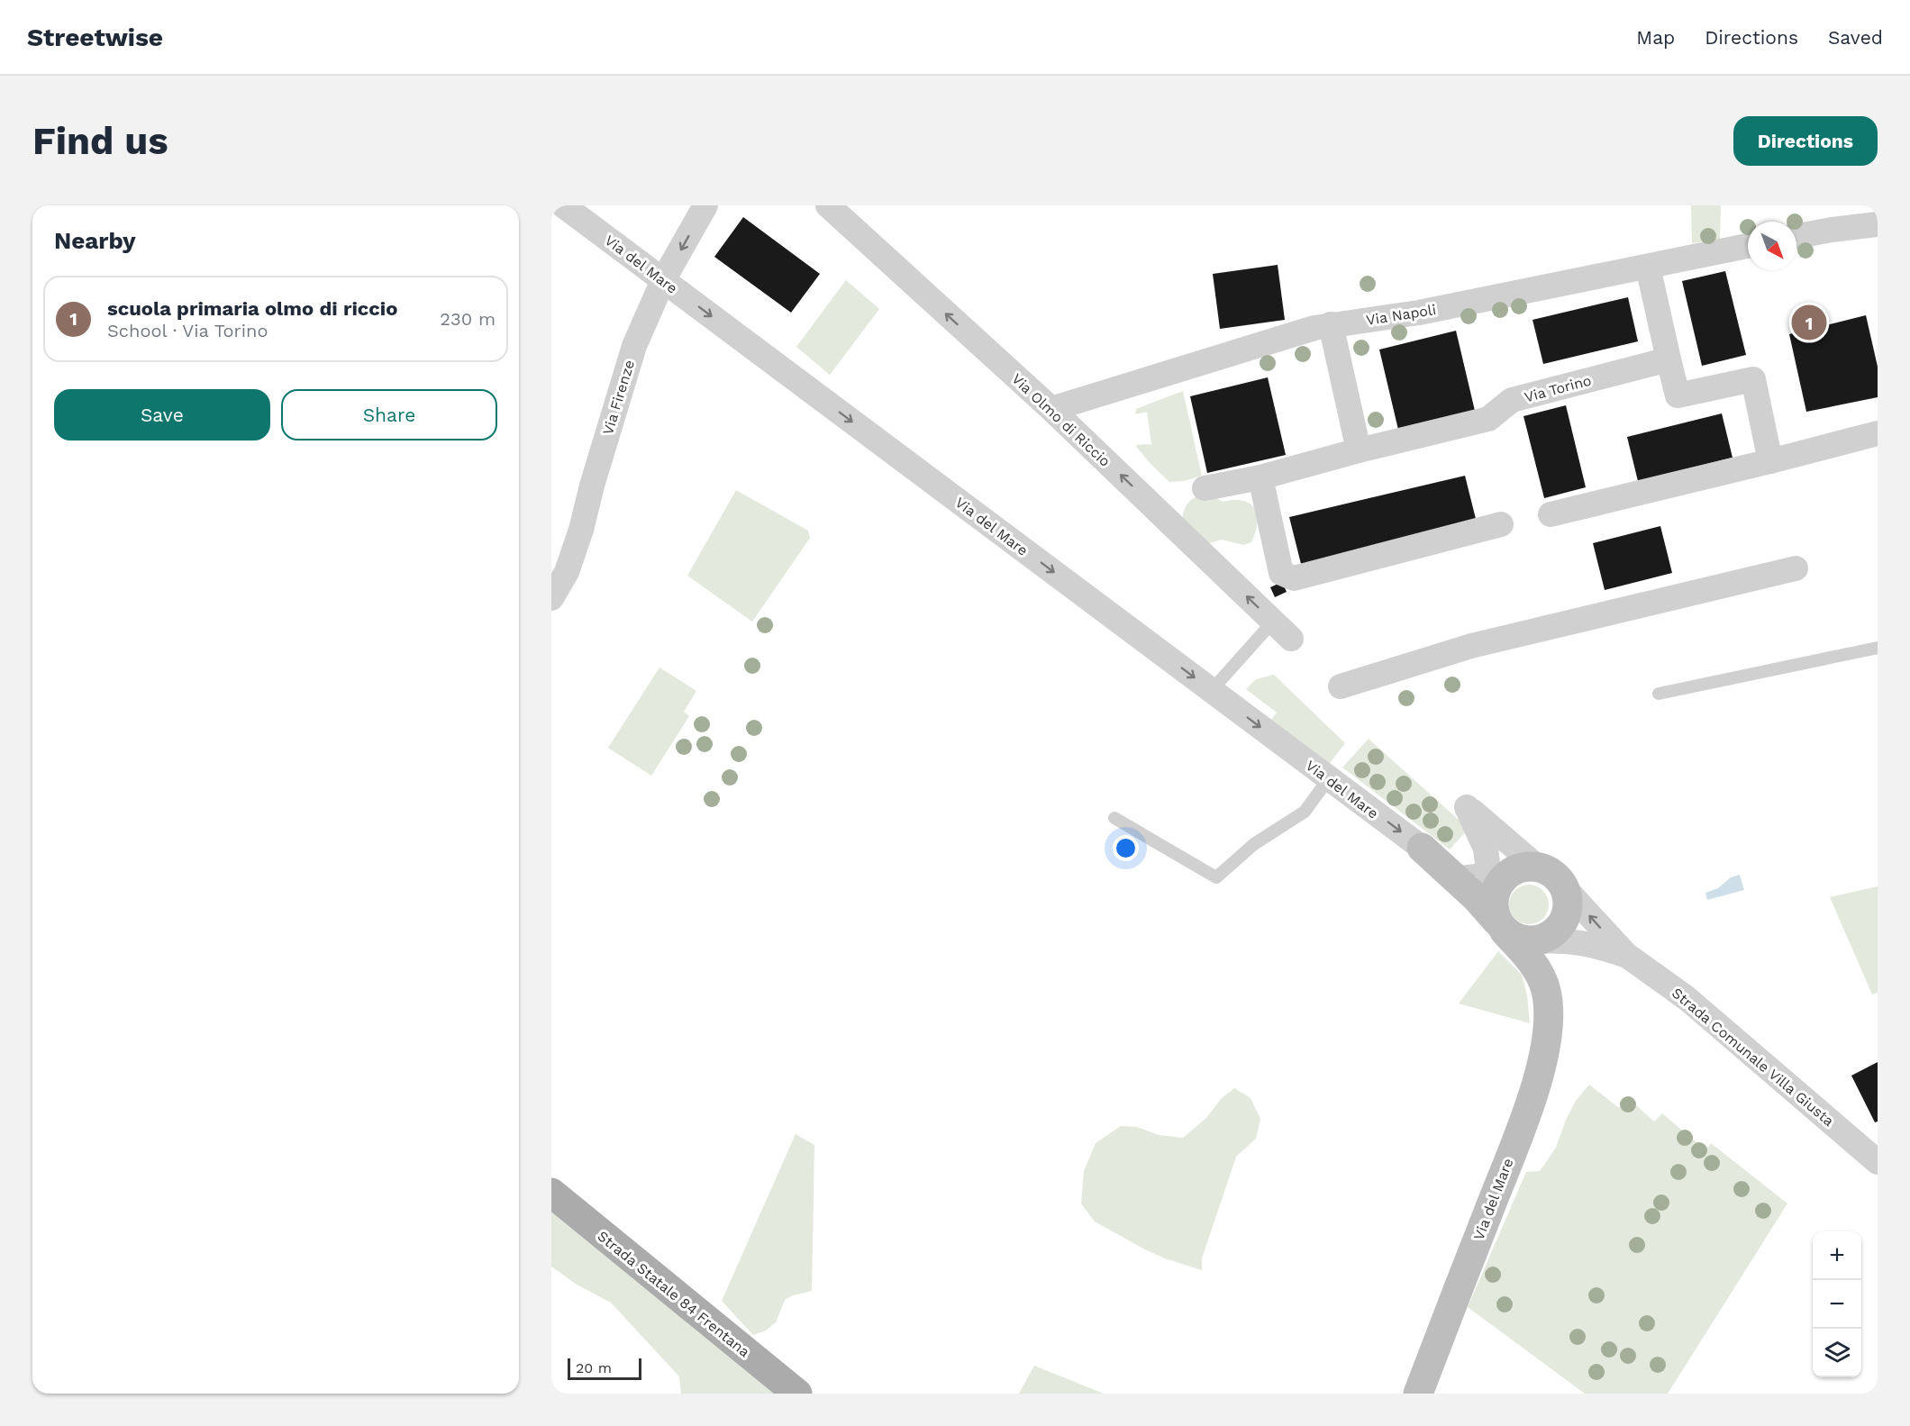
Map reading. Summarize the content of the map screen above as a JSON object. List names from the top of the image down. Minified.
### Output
{"streets":{"main road":["Strada Statale 84 Frentana"],"street":["Via del Mare","Via Napoli","Via Torino","Via Firenze","Via Olmo di Riccio","Strada Comunale Villa Giusta"]},"crossings":[["Via del Mare","Via Firenze"],["Via Napoli","Via Olmo di Riccio"]],"one_way":["Via del Mare","Via Olmo di Riccio"],"scale_bar":"20 m","north":"bottom right","page":{"header":"Streetwise","nav":["Map","Directions","Saved"],"buttons":["Directions",["Save","Share"]],"title":"Find us","heading":"Nearby","list":[{"mark":"1","name":"scuola primaria olmo di riccio","note":"School · Via Torino","value":"230 m"}],"pins":"1","map_buttons":["+","−"],"scale":"20 m"}}
